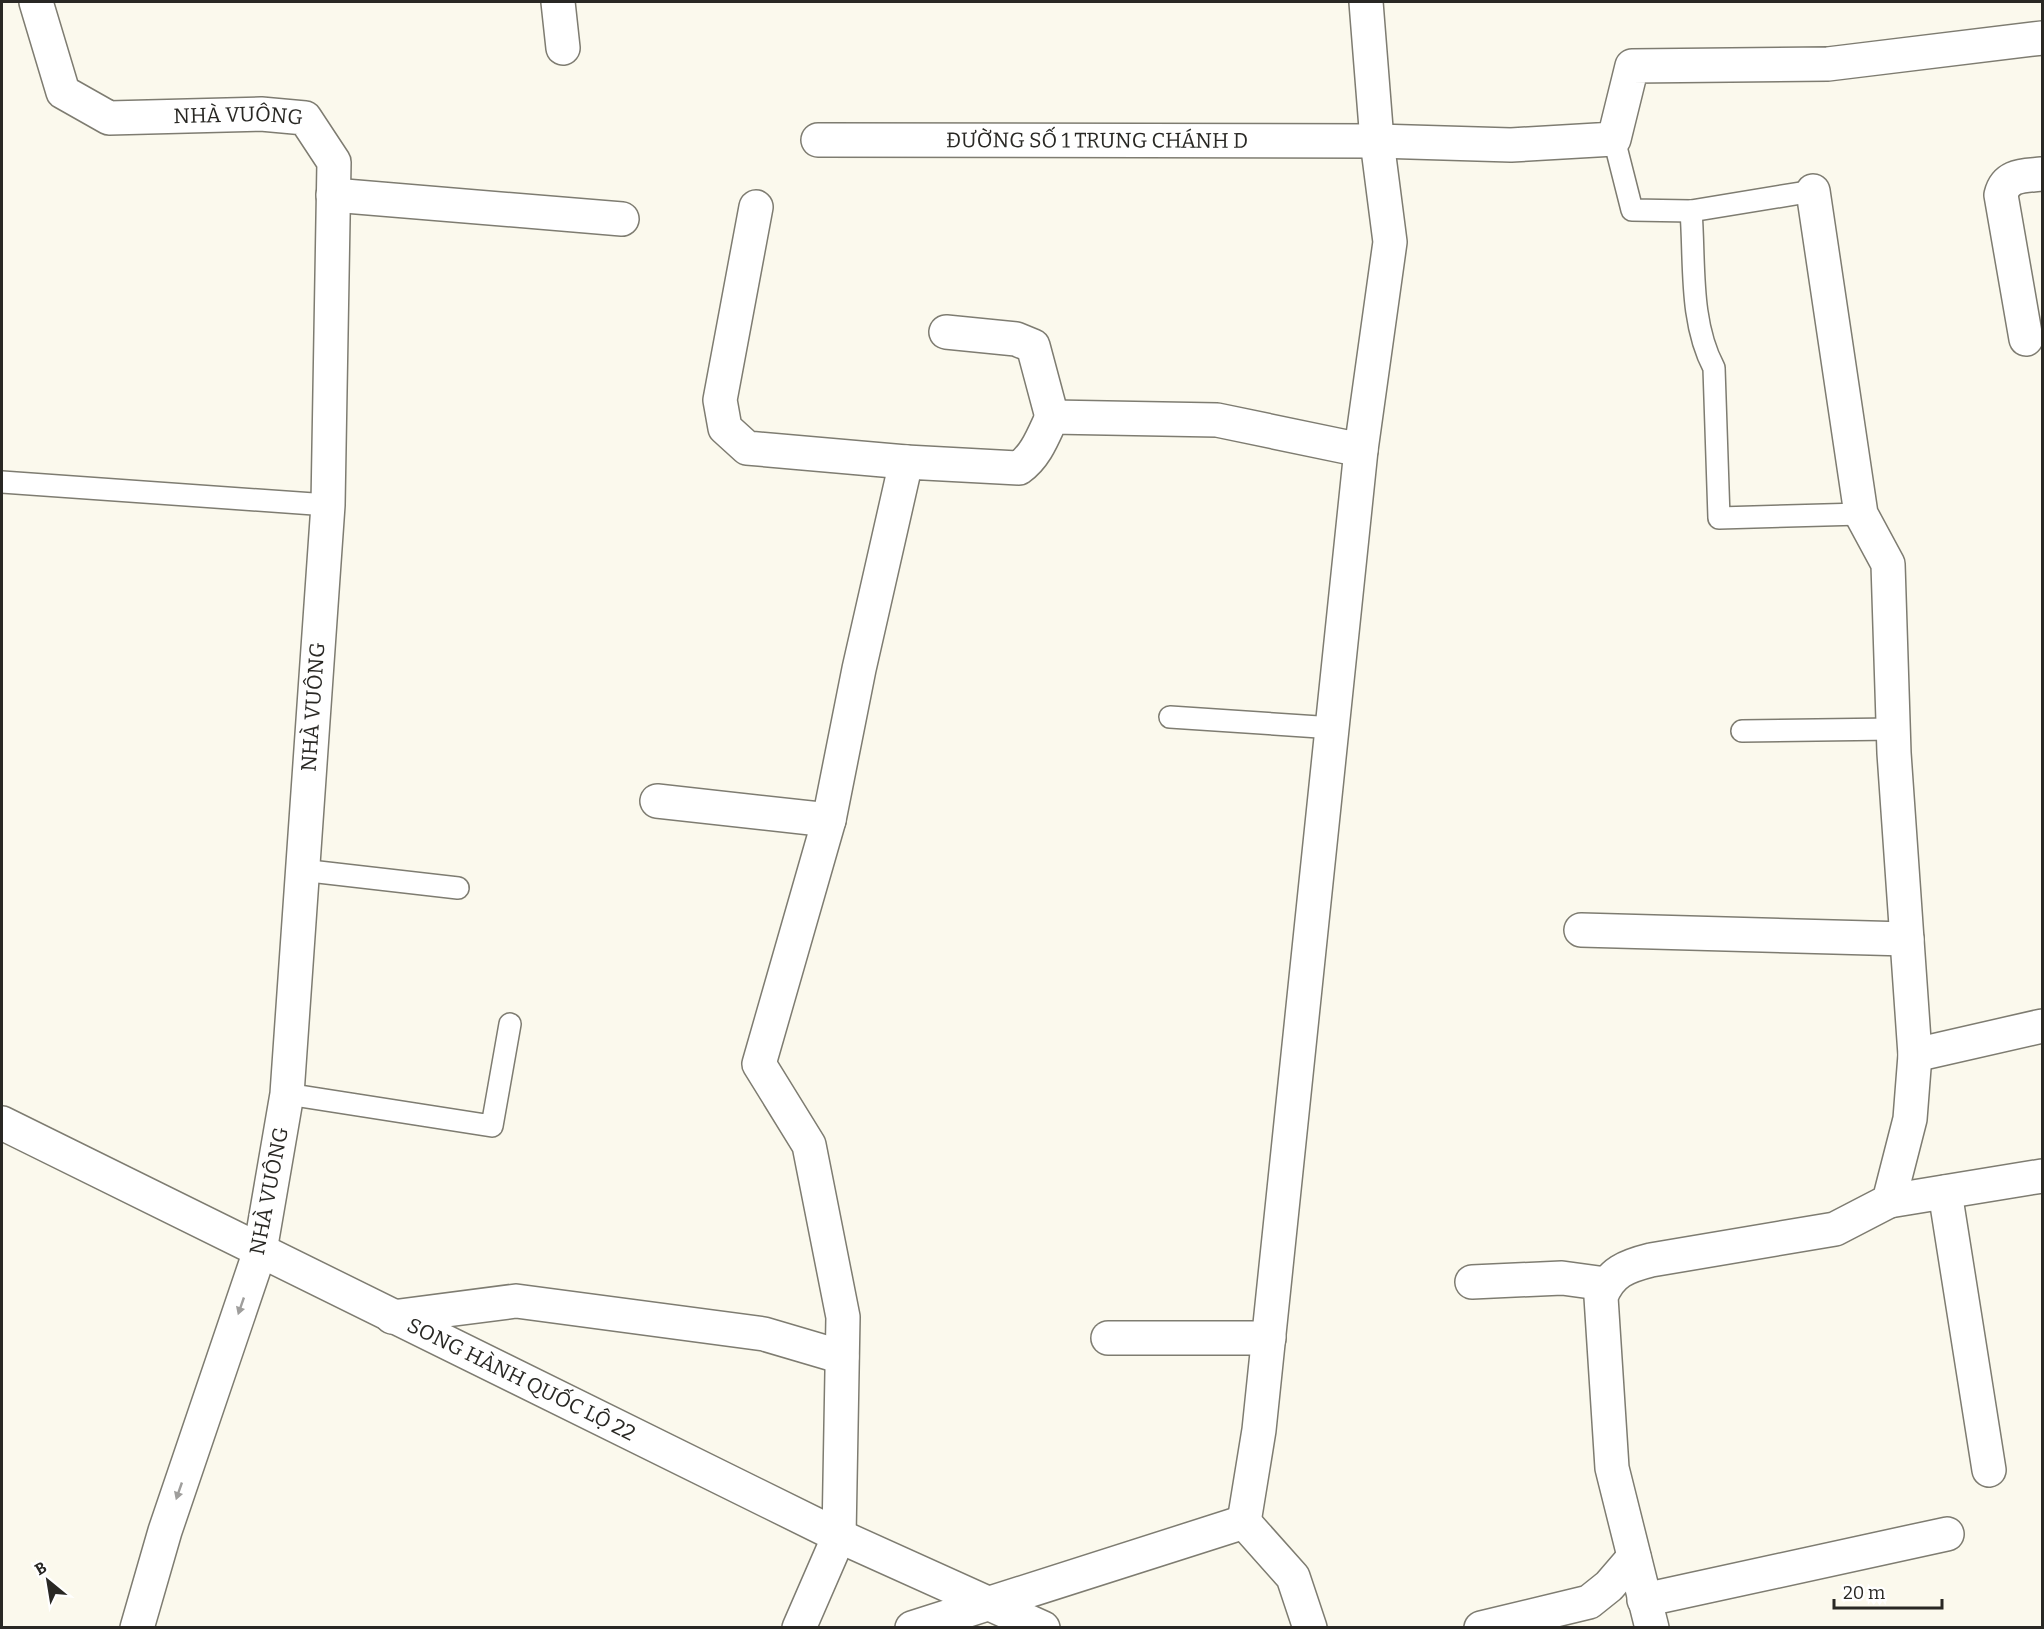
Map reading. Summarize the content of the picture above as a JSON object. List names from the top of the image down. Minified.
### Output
{"streets":{"street":["NHÀ VUÔNG","ĐƯỜNG SỐ 1 TRUNG CHÁNH D","SONG HÀNH QUỐC LỘ 22"]},"crossings":[["NHÀ VUÔNG","SONG HÀNH QUỐC LỘ 22"]],"scale_bar":"20 m","north":"top left"}
